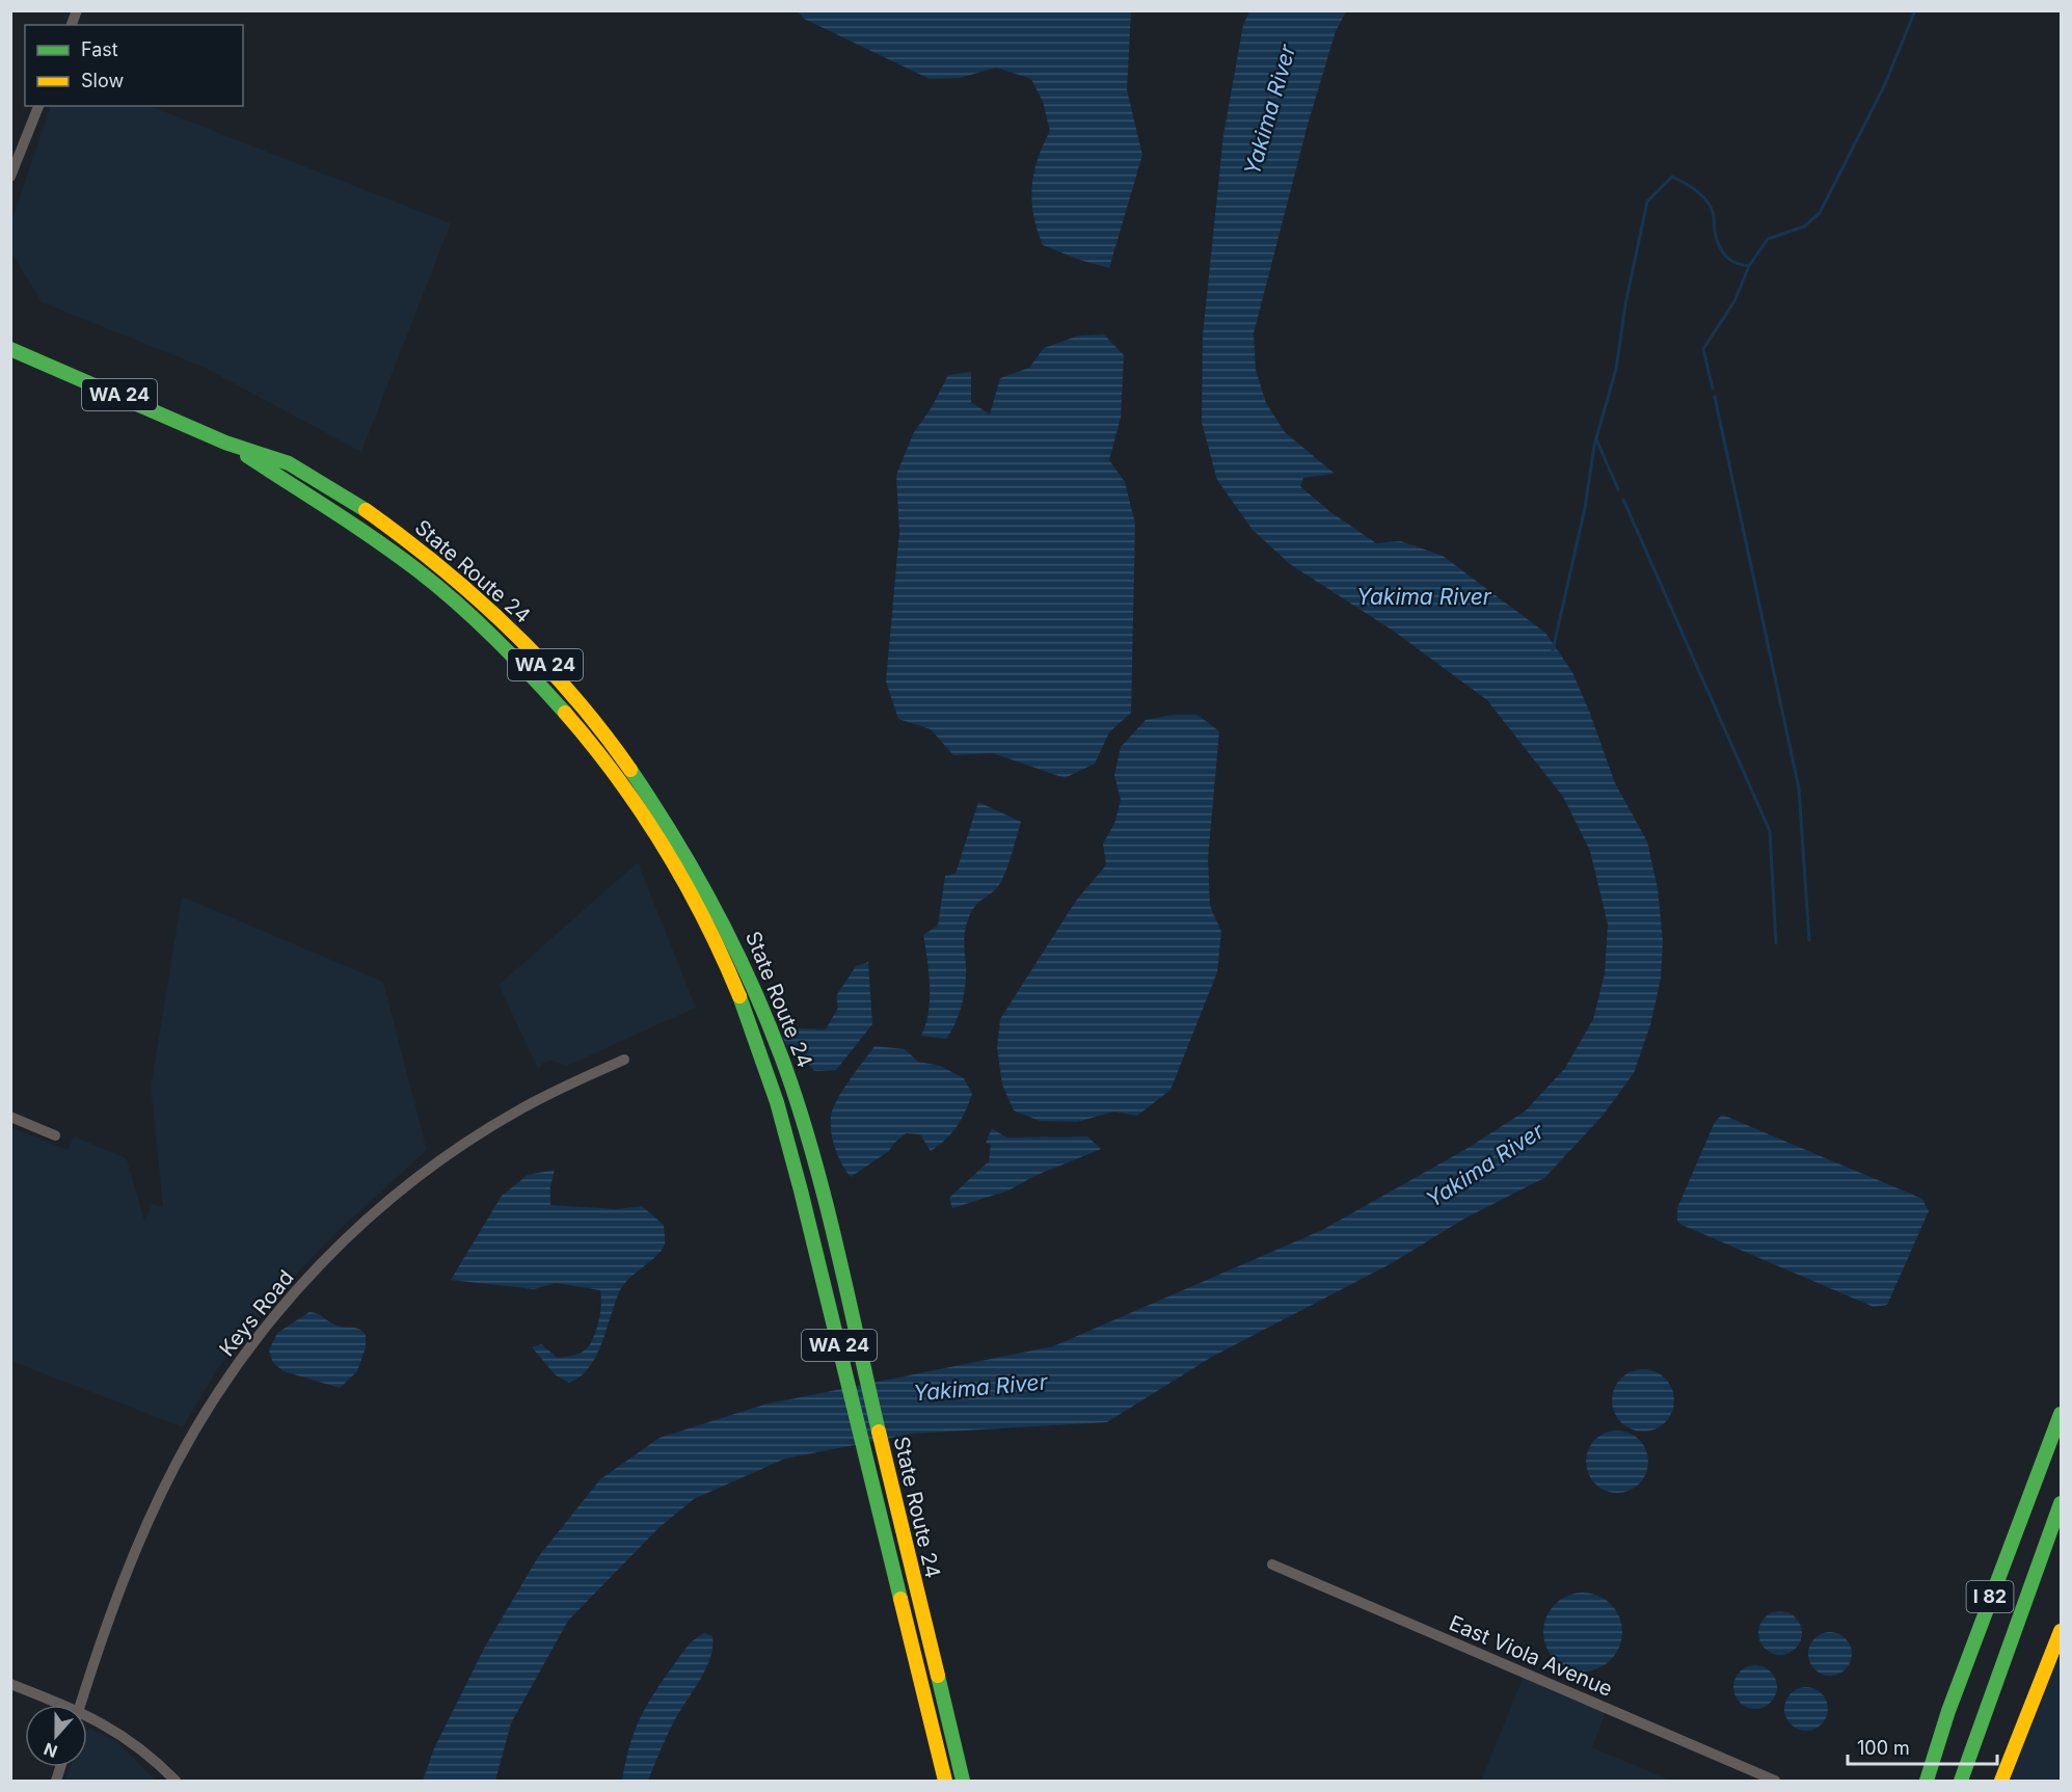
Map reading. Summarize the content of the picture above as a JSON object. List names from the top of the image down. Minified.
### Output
{"streets":{"main road":["WA 24","State Route 24","I 82"],"street":["Keys Road","East Viola Avenue"]},"water":["Yakima River"],"legend":["Fast","Slow"],"scale_bar":"100 m","north":"bottom"}
